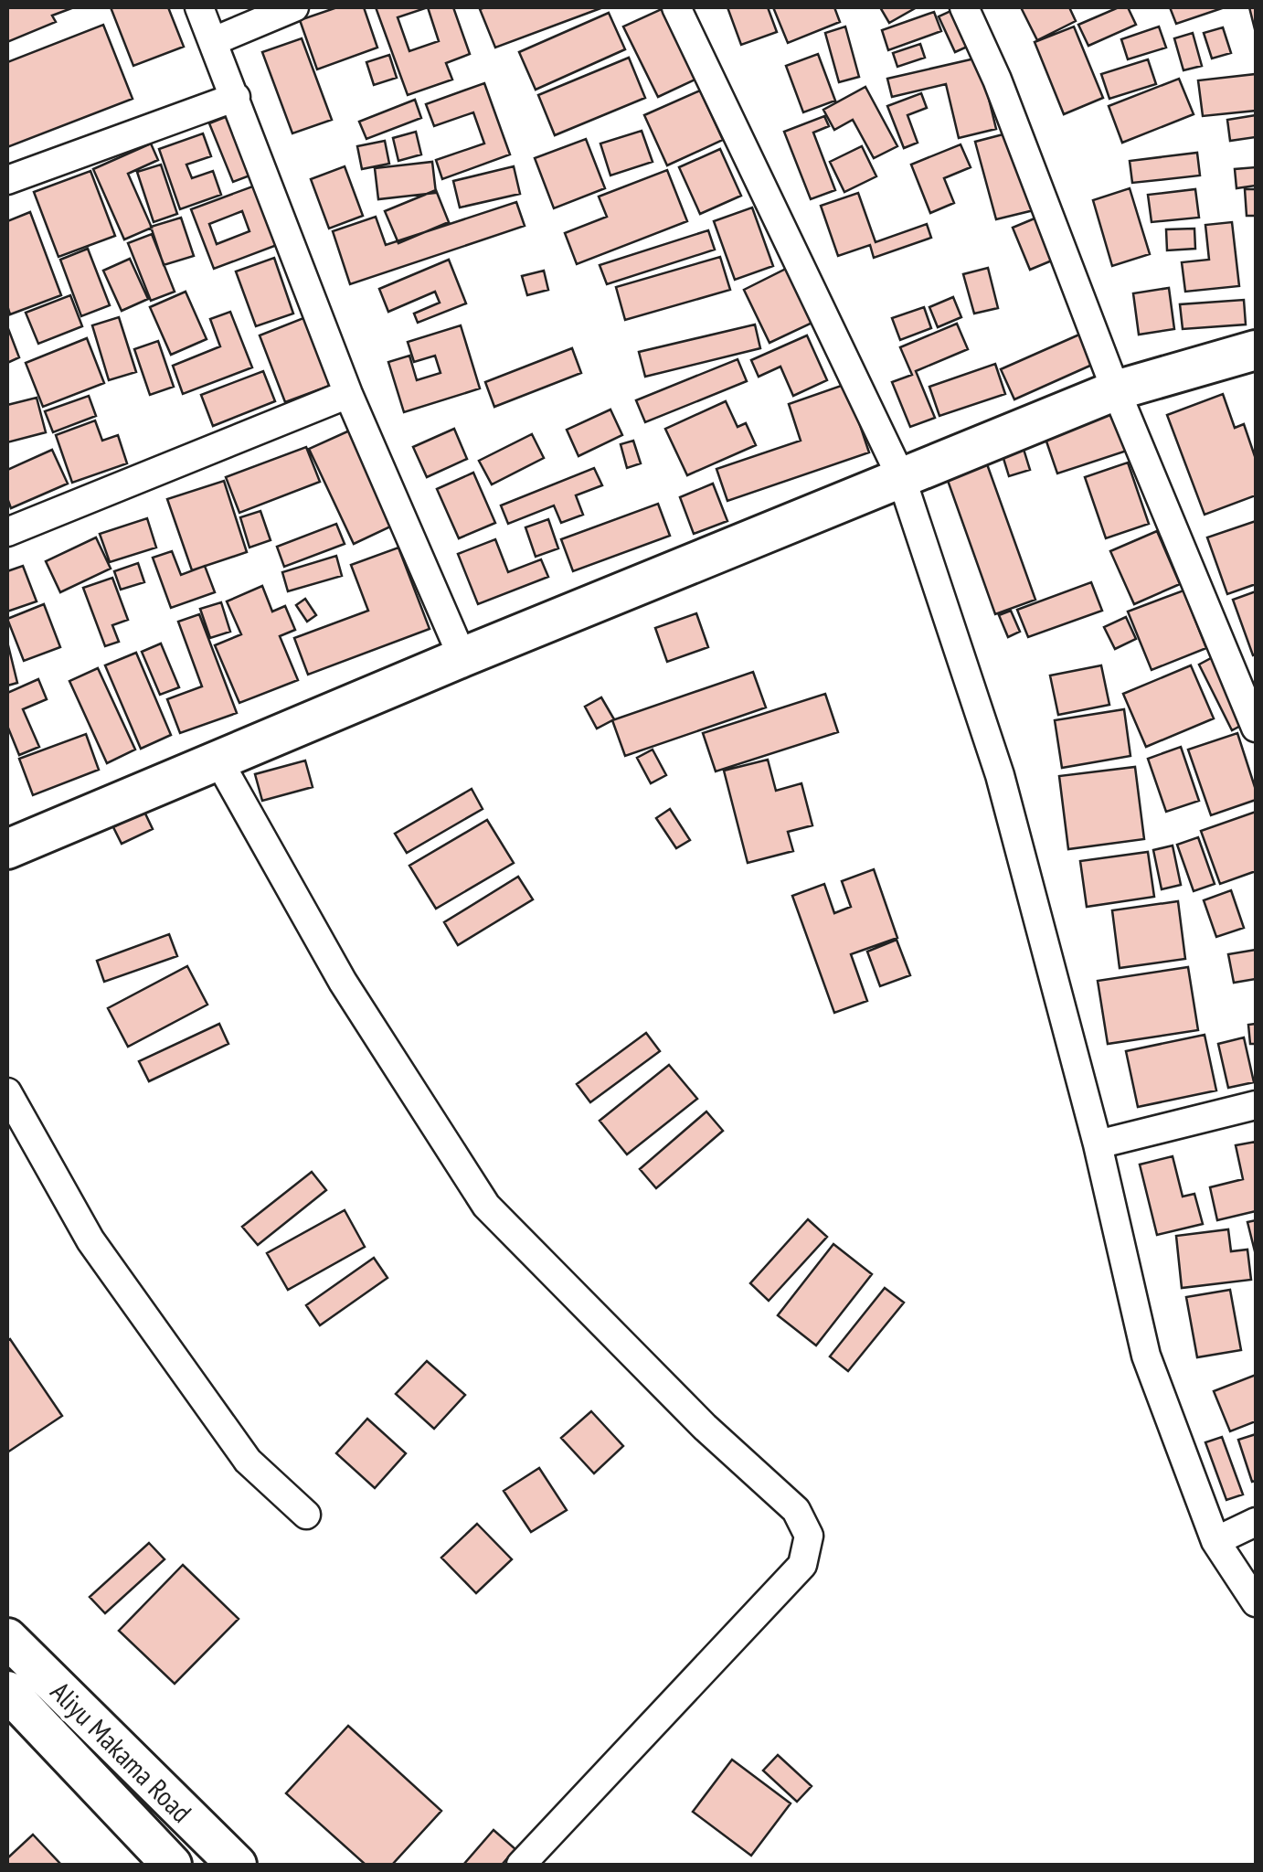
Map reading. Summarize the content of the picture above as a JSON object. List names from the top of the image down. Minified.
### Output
{"streets":{"street":["Aliyu Makama Road"]}}
